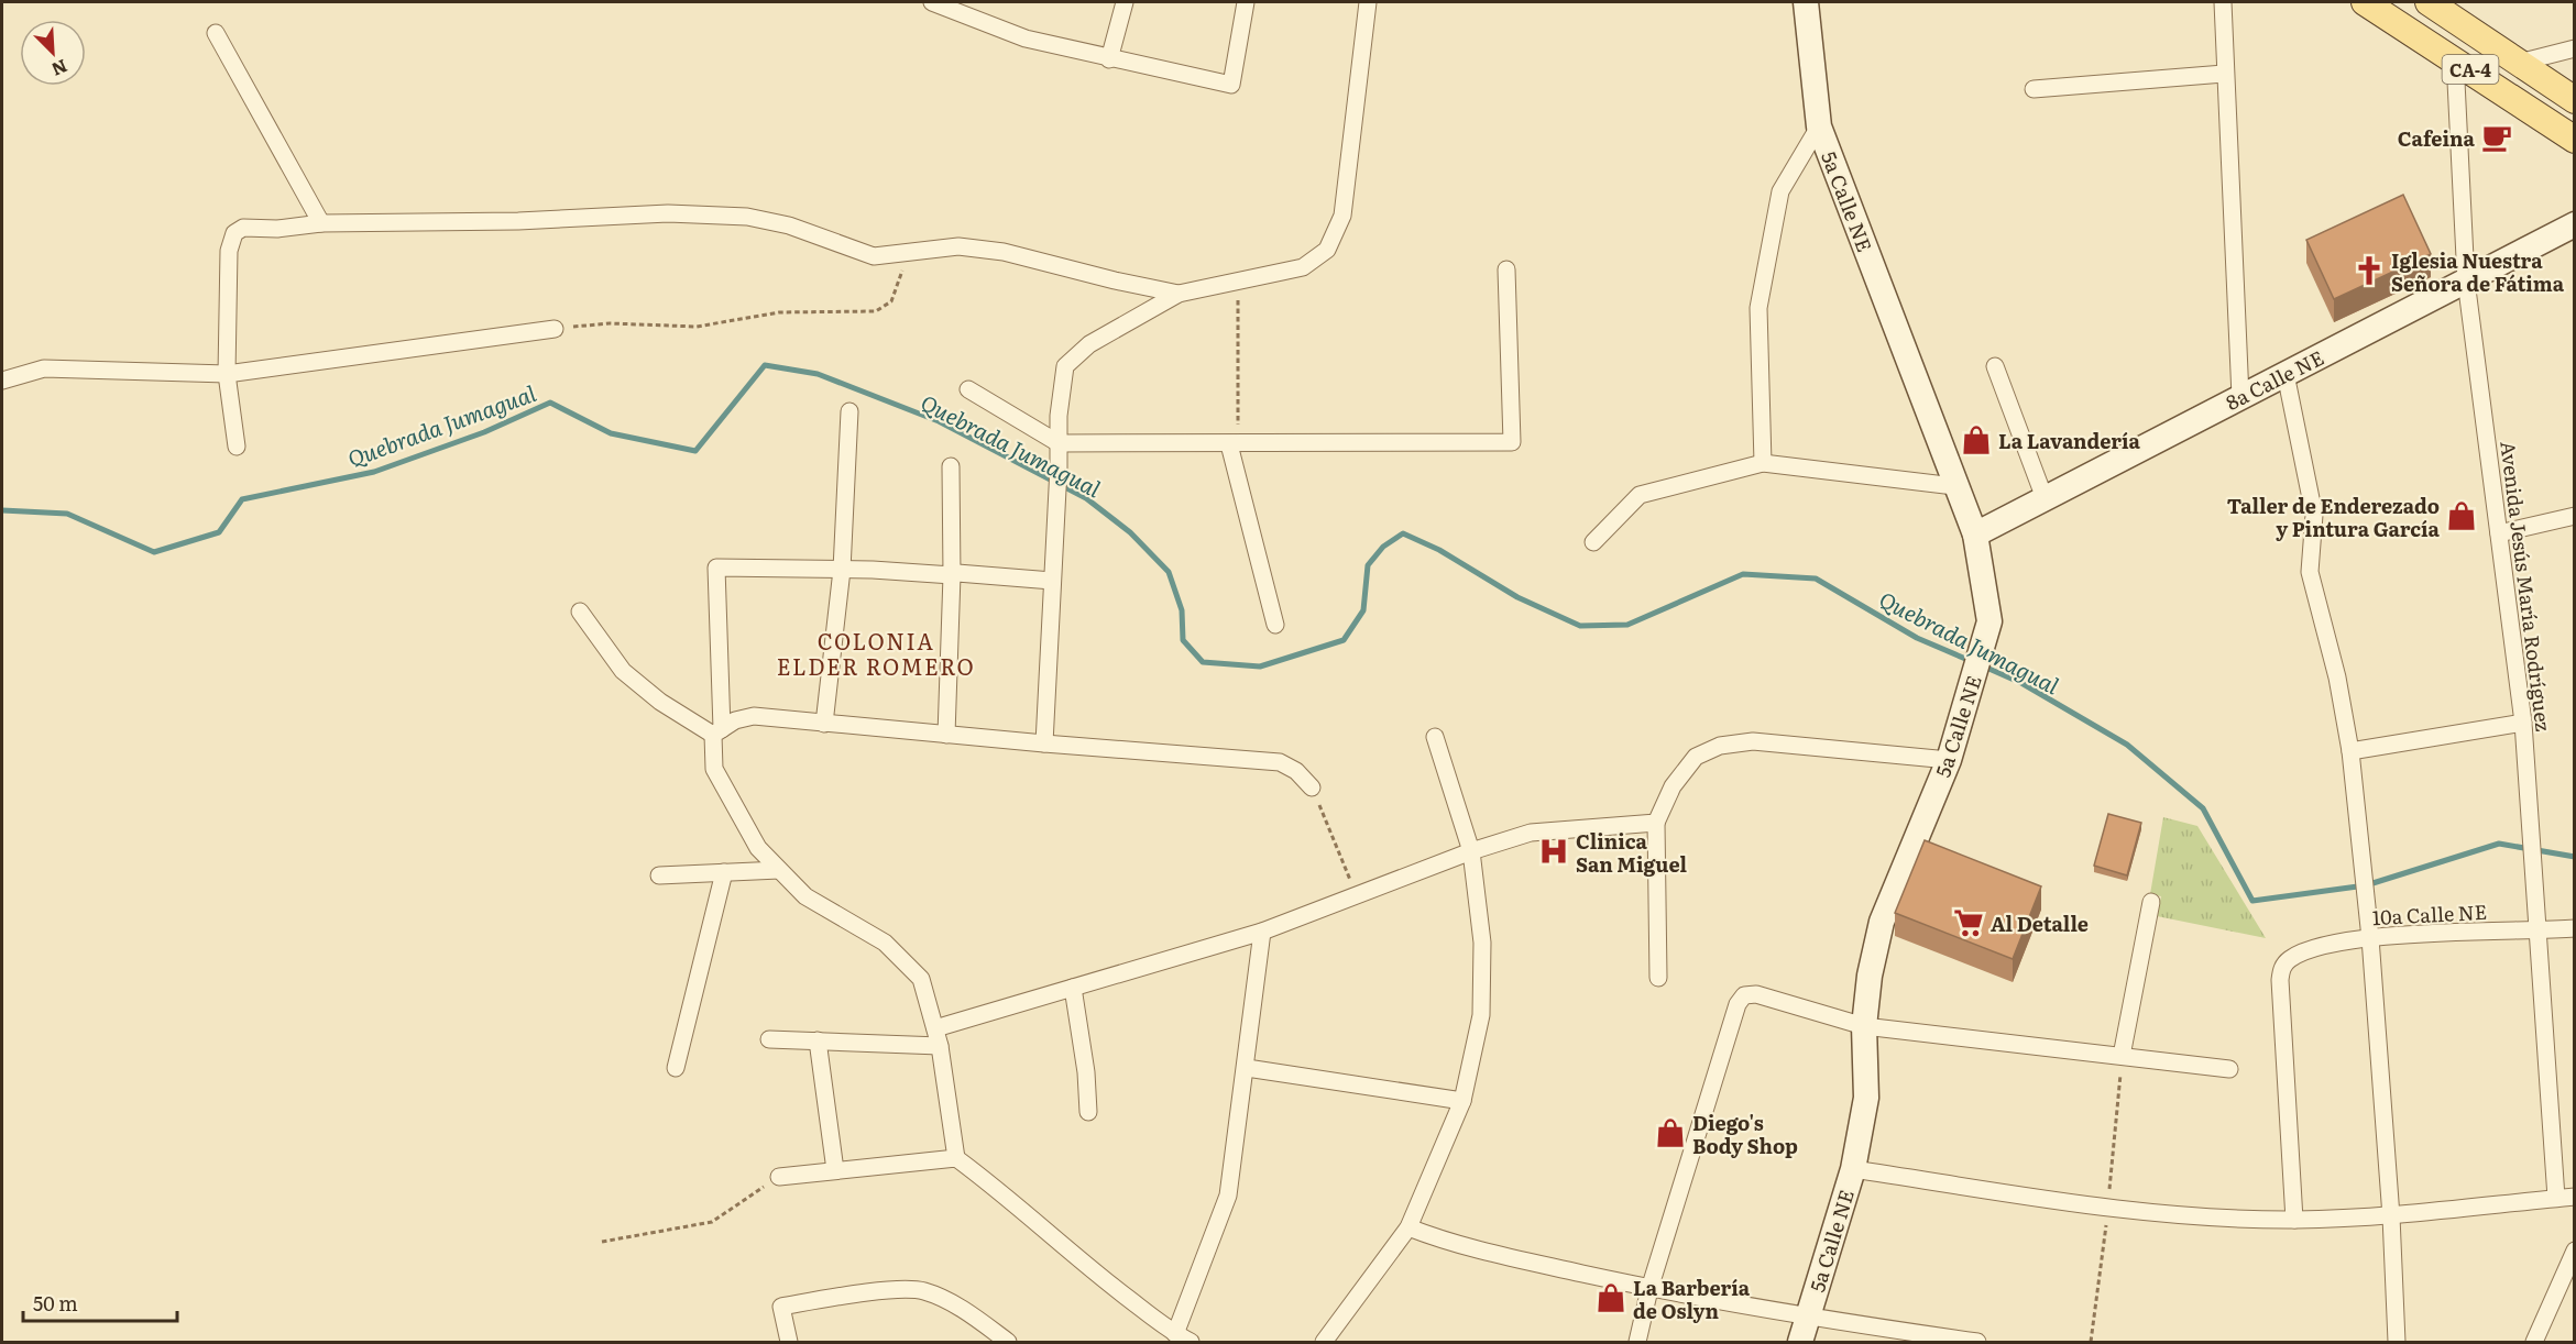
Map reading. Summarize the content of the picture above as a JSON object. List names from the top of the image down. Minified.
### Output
{"streets":{"main road":["CA-4"],"street":["5a Calle NE","8a Calle NE","Avenida Jesús María Rodríguez","10a Calle NE"]},"crossings":[["CA-4","Avenida Jesús María Rodríguez"],["5a Calle NE","8a Calle NE"],["8a Calle NE","Avenida Jesús María Rodríguez"],["Avenida Jesús María Rodríguez","10a Calle NE"]],"districts":["COLONIA ELDER ROMERO"],"water":["Quebrada Jumagual"],"places":{"cafe":["Cafeina"],"church":["Iglesia Nuestra Señora de Fátima"],"shop":["La Lavandería","Taller de Enderezado y Pintura García","Diego's Body Shop","La Barbería de Oslyn"],"hospital":["Clinica San Miguel"],"supermarket":["Al Detalle"]},"scale_bar":"50 m","north":"bottom right"}
